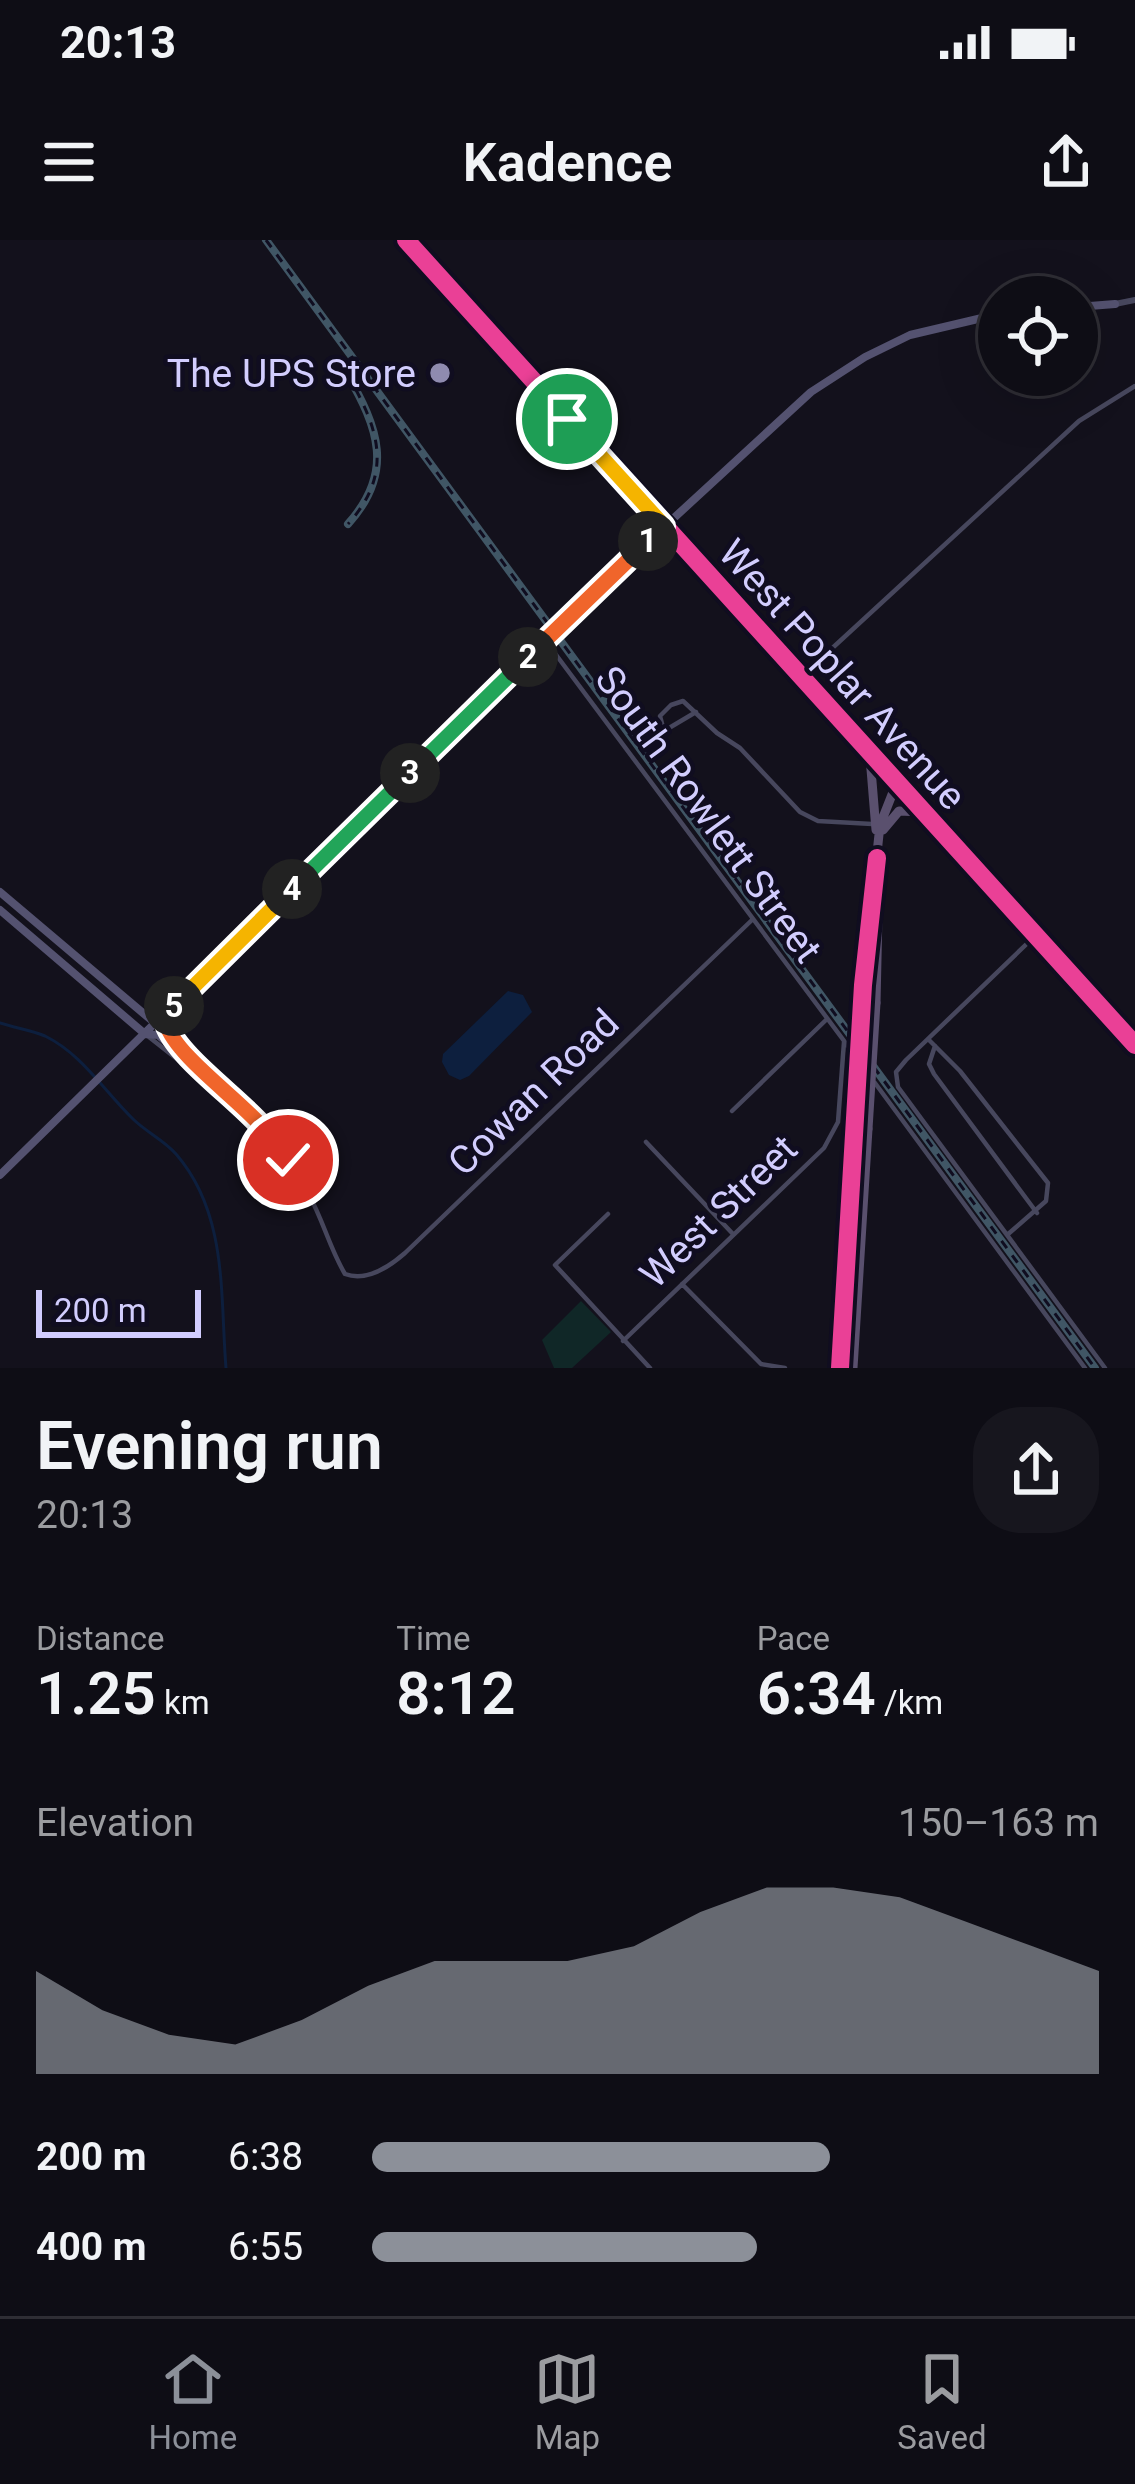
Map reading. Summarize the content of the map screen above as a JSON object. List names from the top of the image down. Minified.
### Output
{"streets":{"main road":["West Poplar Avenue"],"street":["South Rowlett Street","Cowan Road","West Street"]},"crossings":[["South Rowlett Street","Cowan Road"],["South Rowlett Street","West Street"]],"places":["The UPS Store"],"scale_bar":"200 m","page":{"status":"20:13","header":"Kadence","pins":["1","2","3","4","5"],"scale":"200 m","heading":["Evening run","20:13"],"stats":[["Distance","1.25 km"],["Time","8:12"],["Pace","6:34 /km"]],"chart":["Elevation","150–163 m"],"list":[{"name":"200 m","note":"6:38"},{"name":"400 m","note":"6:55"}],"tabs":["Home","Map","Saved"]}}
